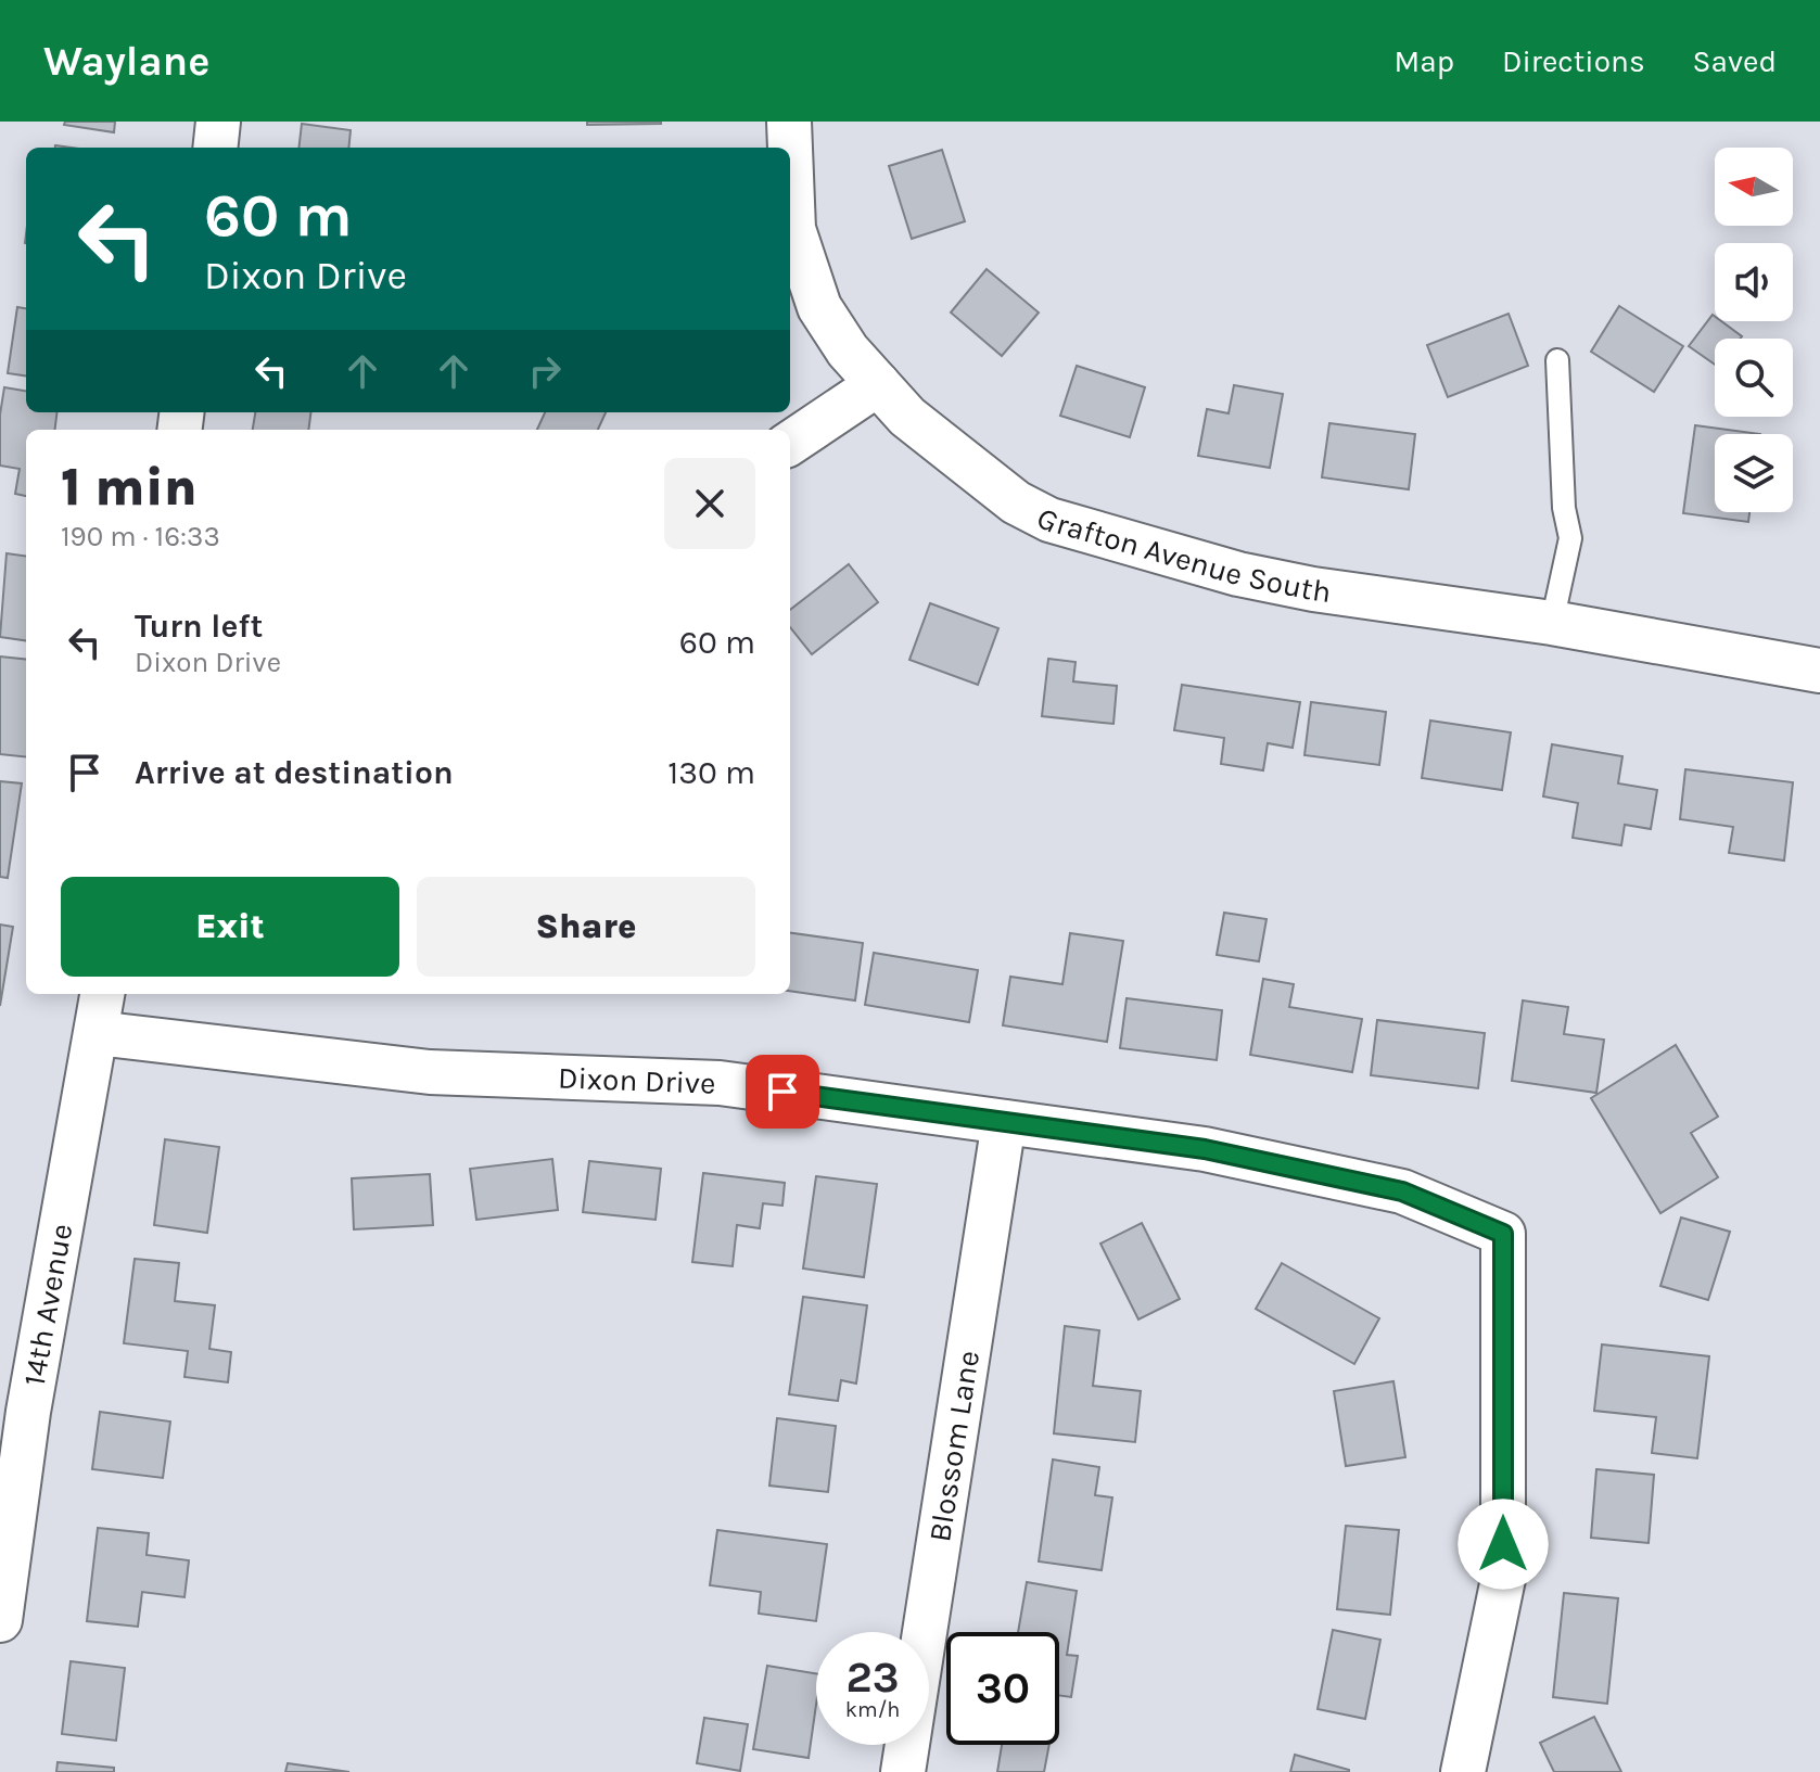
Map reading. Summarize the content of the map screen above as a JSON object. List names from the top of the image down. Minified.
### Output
{"streets":{"street":["Grafton Avenue South","Dixon Drive","14th Avenue","Blossom Lane"]},"crossings":[["Dixon Drive","14th Avenue"],["Dixon Drive","Blossom Lane"]],"north":"left","page":{"header":"Waylane","nav":["Map","Directions","Saved"],"turn":["60 m","Dixon Drive"],"heading":["1 min","190 m · 16:33"],"list":[{"name":"Turn left","note":"Dixon Drive","value":"60 m"},{"name":"Arrive at destination","value":"130 m"}],"buttons":["Exit","Share"],"speed":"23 km/h","limit":"30"}}
